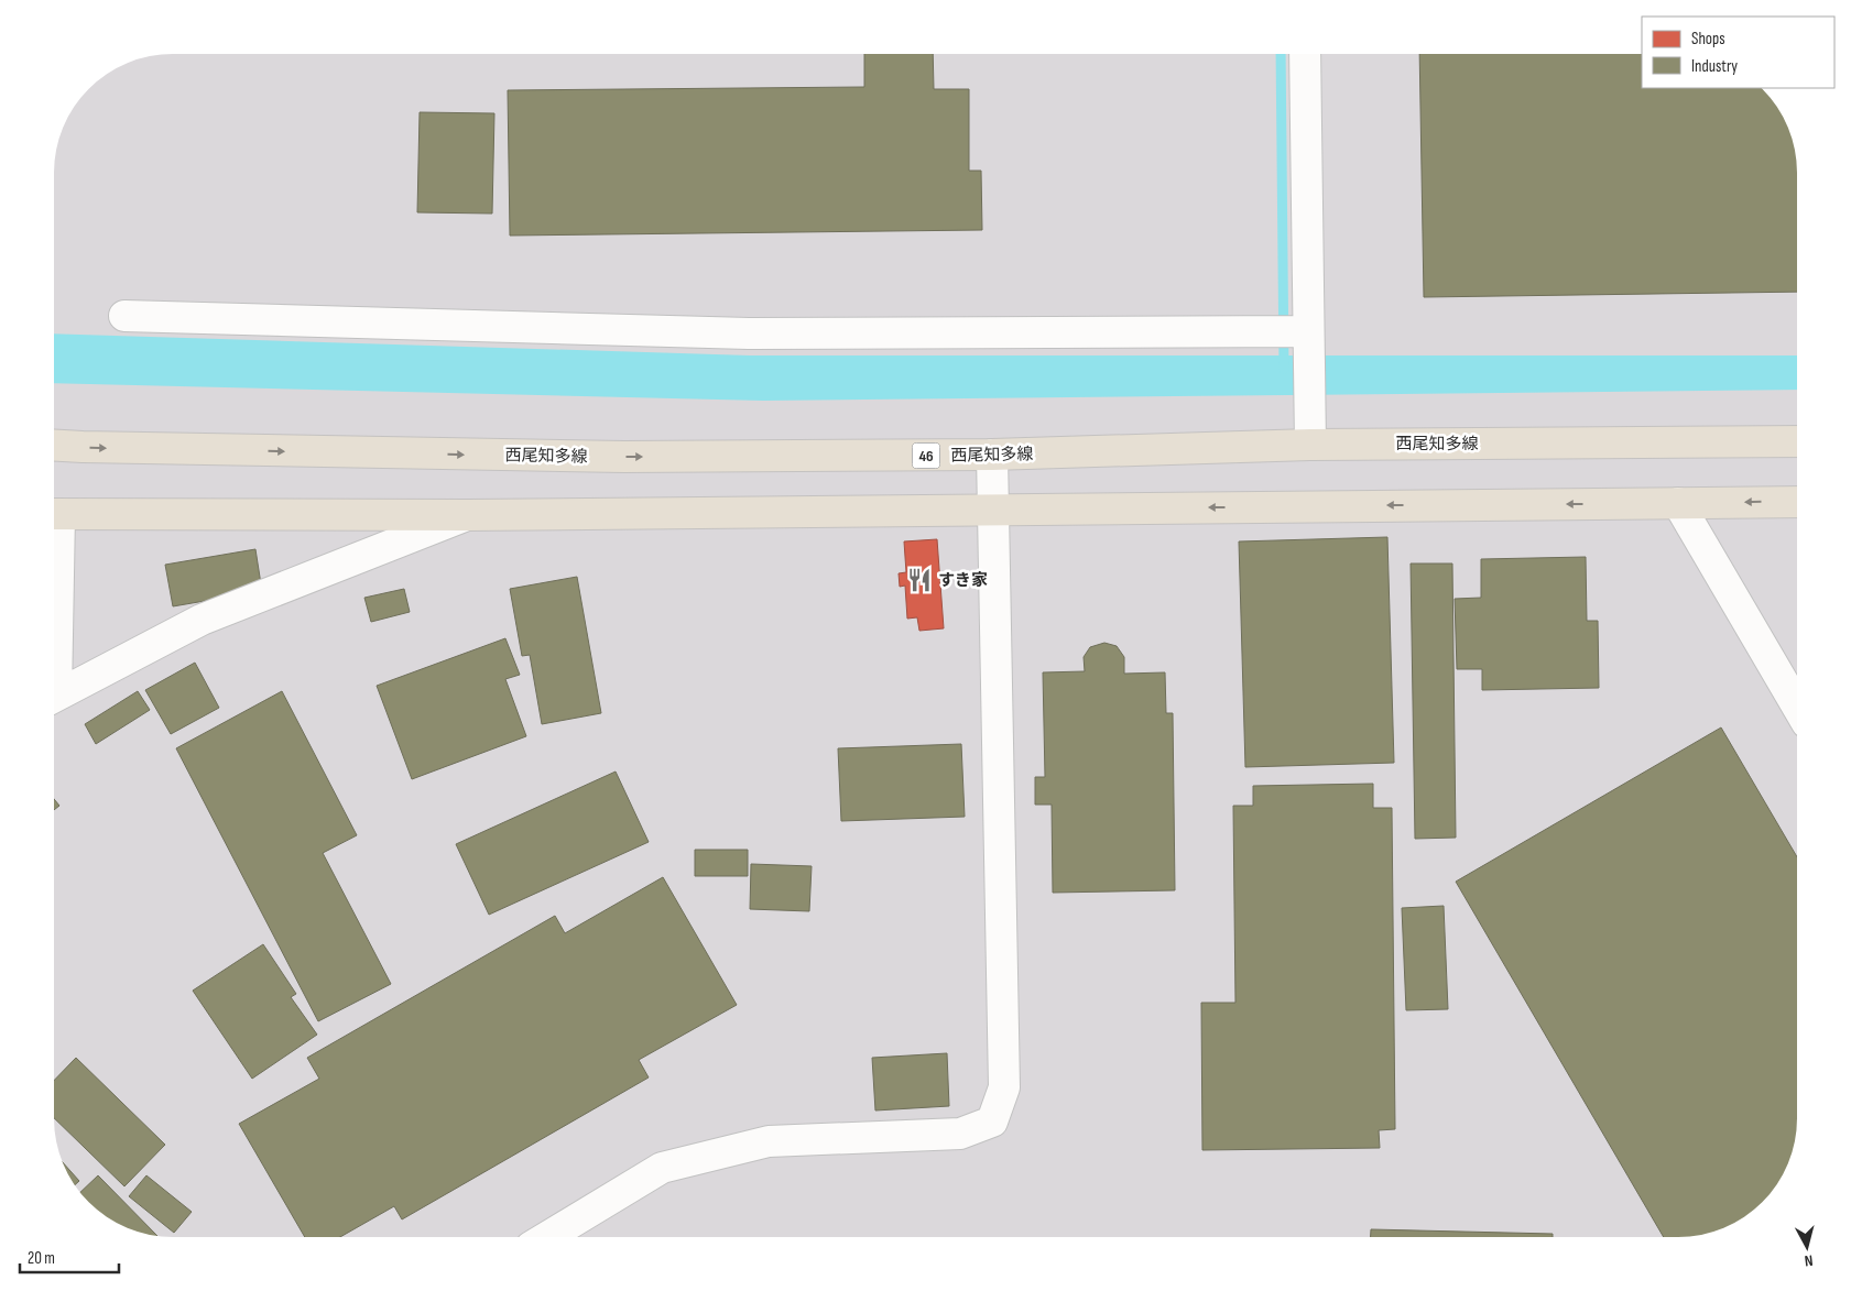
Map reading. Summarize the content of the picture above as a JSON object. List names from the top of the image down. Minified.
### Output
{"streets":{"main road":["西尾知多線","46"]},"places":{"restaurant":["すき家"]},"legend":["Shops","Industry"],"scale_bar":"20 m","north":"bottom"}
